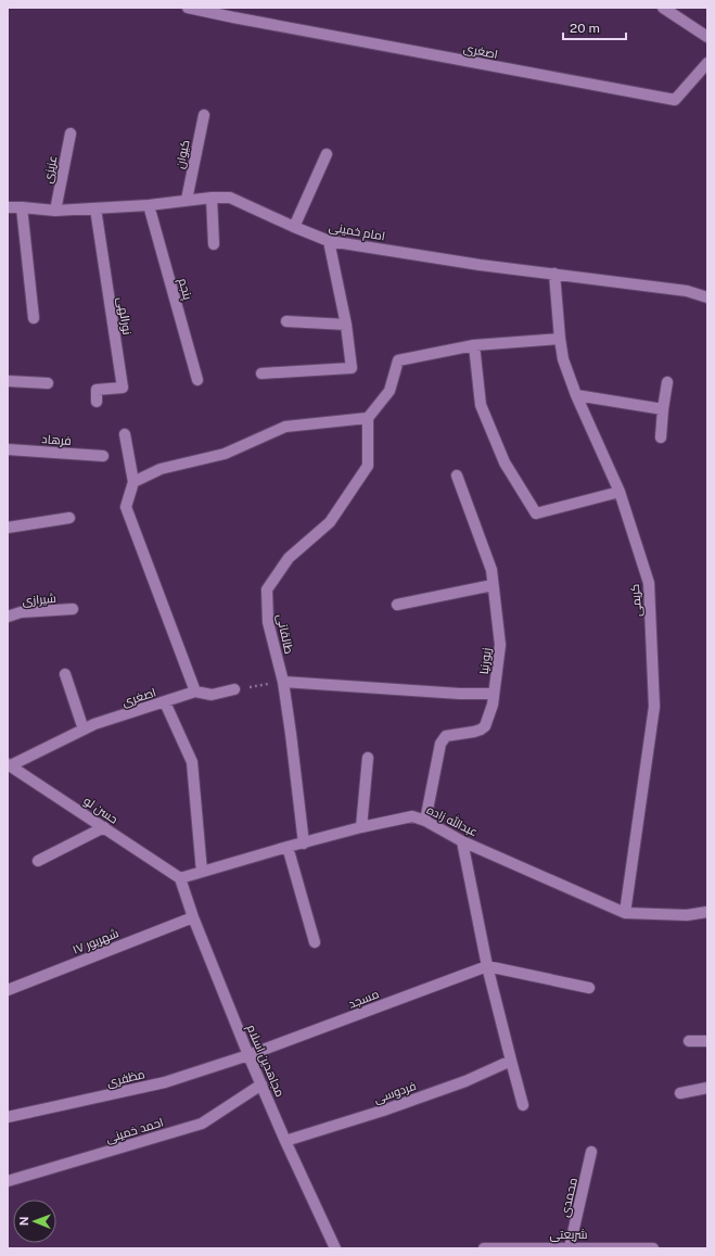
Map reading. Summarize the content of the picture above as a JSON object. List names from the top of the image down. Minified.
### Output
{"streets":{"street":["اصغری","کیوان","عزیزی","امام خمینی","پنجم","نورالهی","فرهاد","شیرازی","کریمی","طالقانی","زیورنیا","حسن لو","عبدالله زاده","۱۷ شهریور","مسجد","مجاهدین اسلام","مظفری","فردوسی","احمد خمینی","محمدی","شریعتی"]},"crossings":[["اصغری","حسن لو"],["کیوان","امام خمینی"],["عزیزی","امام خمینی"],["امام خمینی","پنجم"],["امام خمینی","نورالهی"],["امام خمینی","کریمی"],["کریمی","عبدالله زاده"],["طالقانی","عبدالله زاده"],["زیورنیا","عبدالله زاده"],["حسن لو","عبدالله زاده"],["حسن لو","مجاهدین اسلام"],["عبدالله زاده","مجاهدین اسلام"],["۱۷ شهریور","مجاهدین اسلام"],["مسجد","مجاهدین اسلام"],["مسجد","مظفری"],["مجاهدین اسلام","مظفری"],["مجاهدین اسلام","فردوسی"],["مجاهدین اسلام","احمد خمینی"],["محمدی","شریعتی"]],"scale_bar":"20 m","north":"left"}
